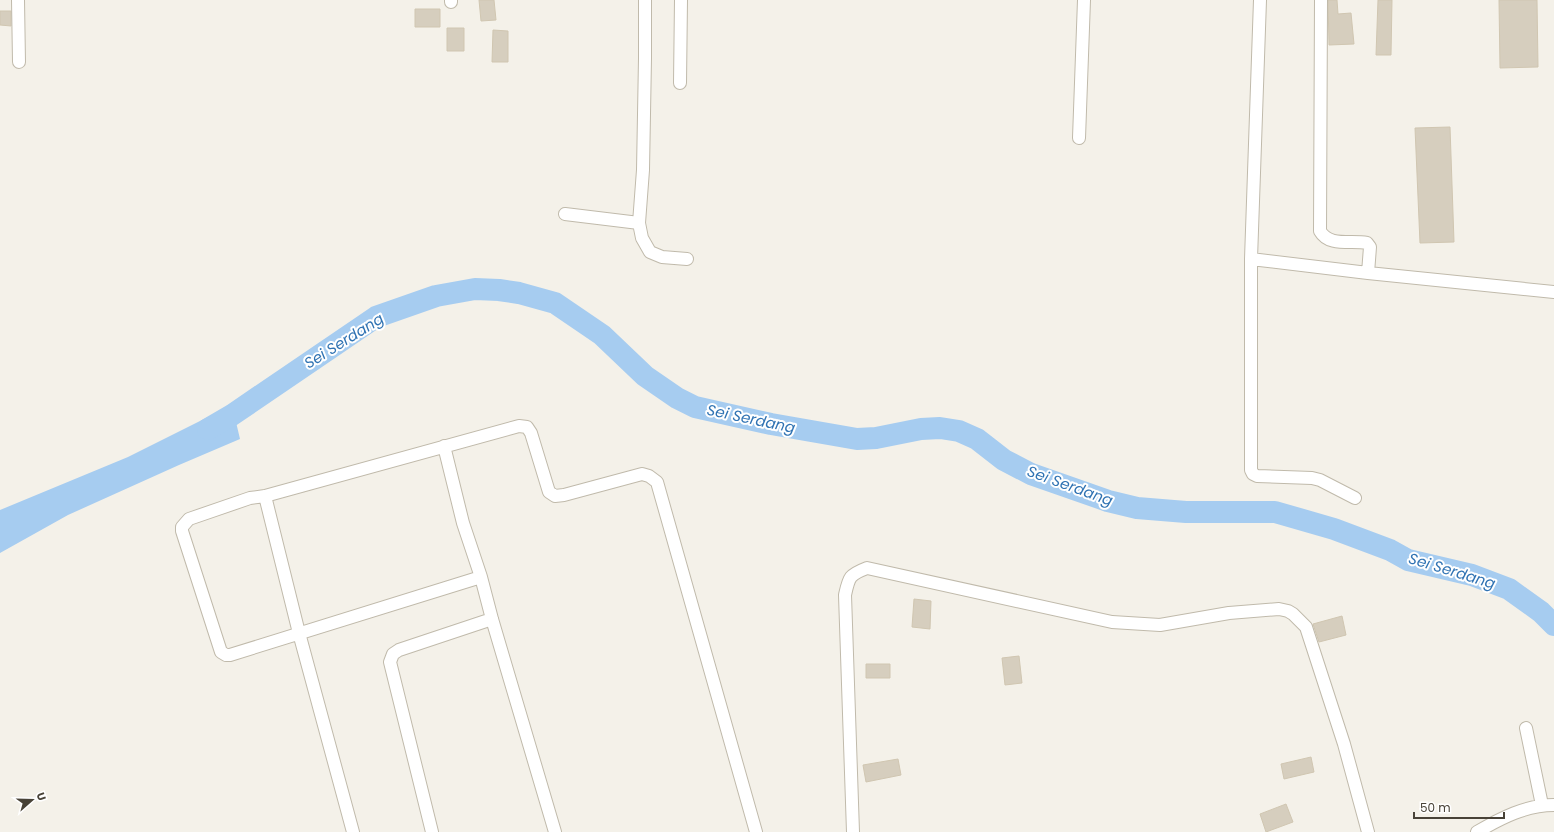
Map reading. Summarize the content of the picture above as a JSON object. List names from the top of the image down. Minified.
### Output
{"water":["Sei Serdang"],"scale_bar":"50 m","north":"right"}
